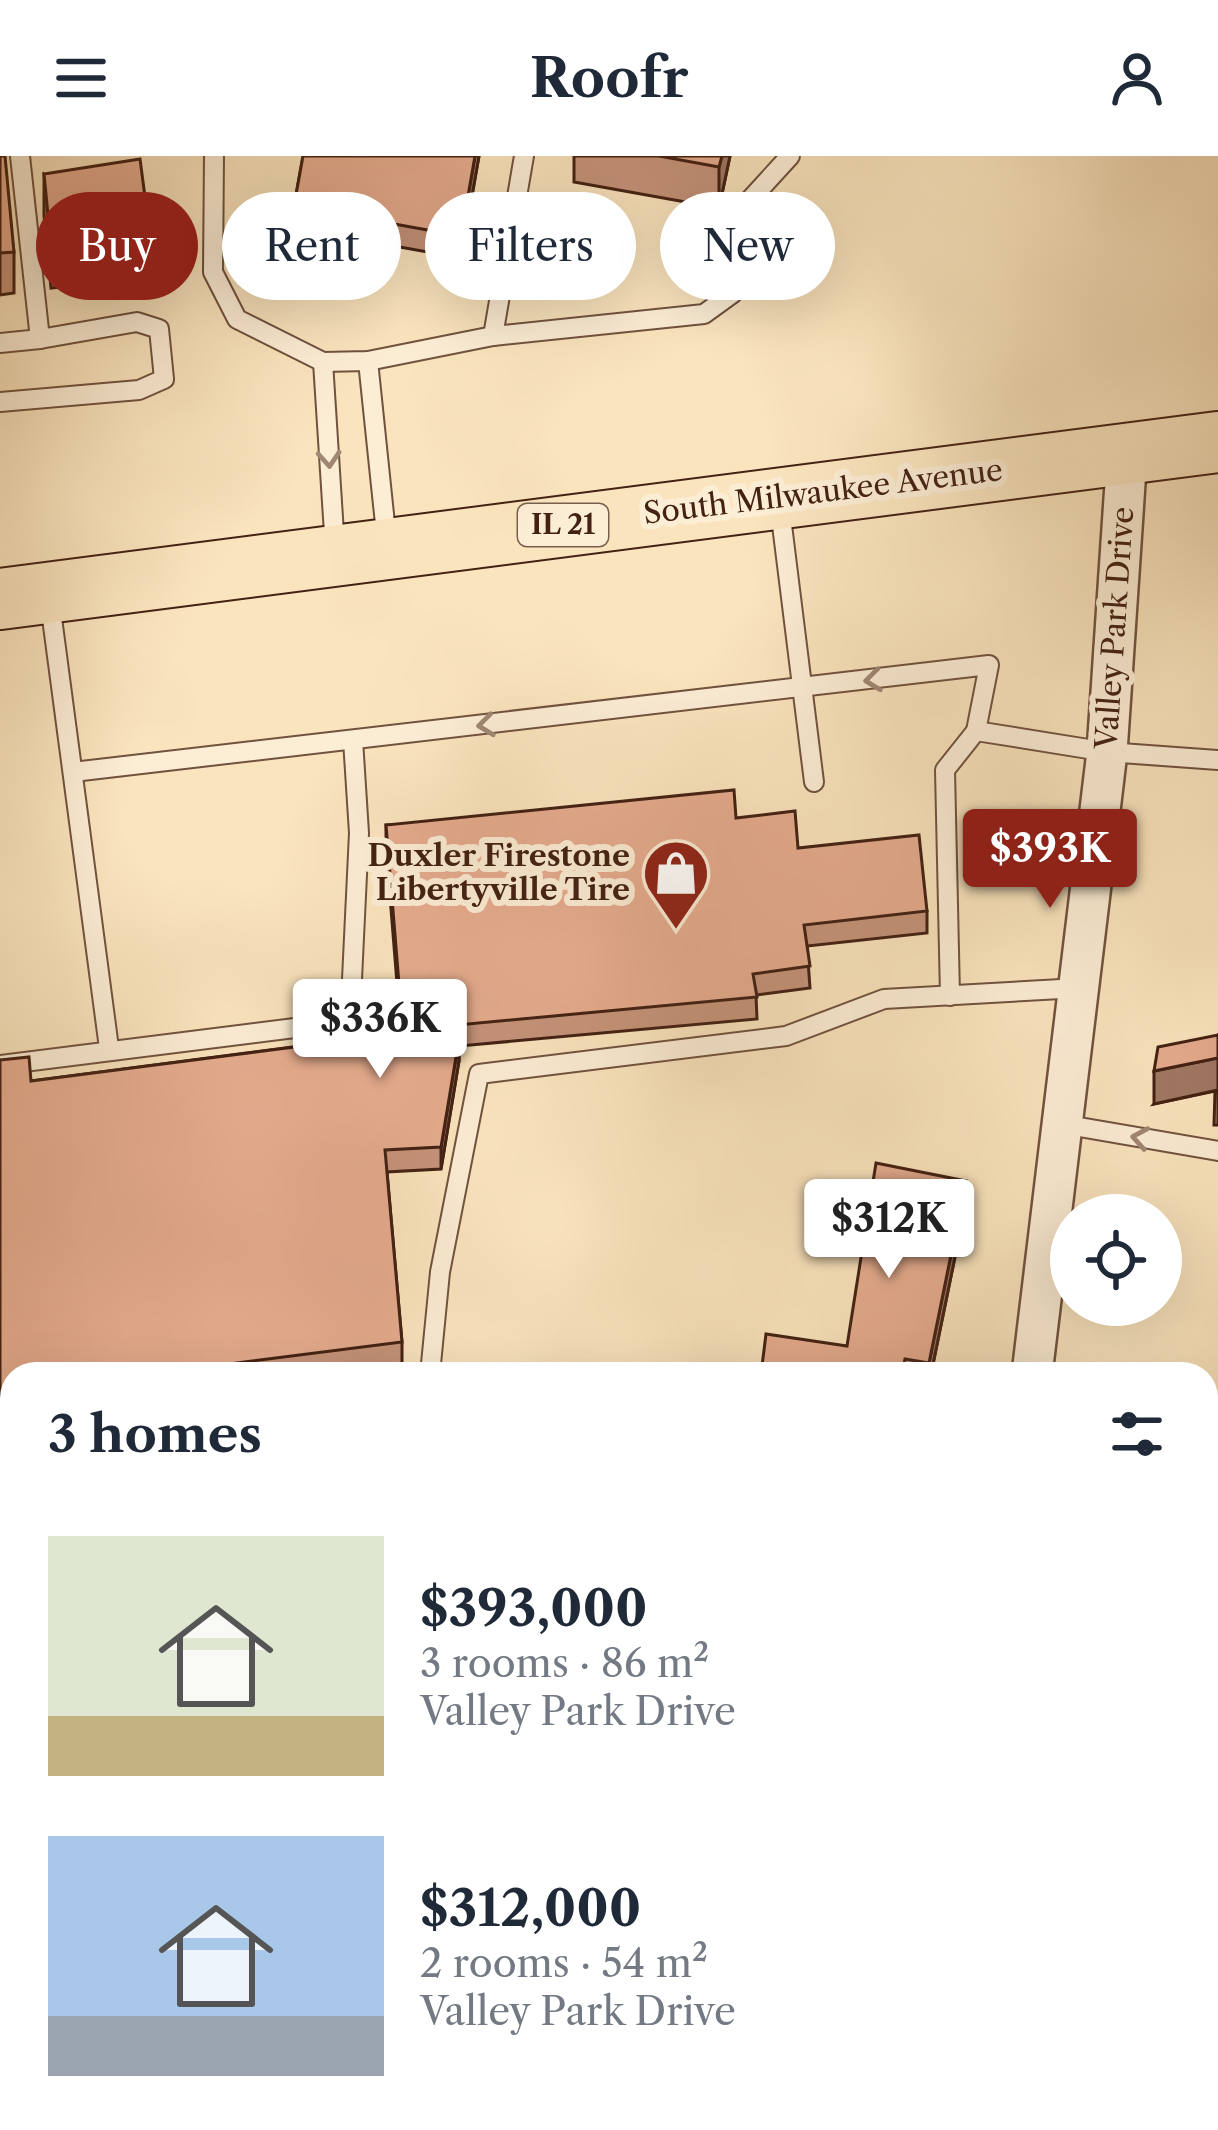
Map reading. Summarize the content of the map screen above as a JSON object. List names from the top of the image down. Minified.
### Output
{"streets":{"main road":["South Milwaukee Avenue","IL 21"],"street":["Valley Park Drive"]},"crossings":[["South Milwaukee Avenue","Valley Park Drive"]],"places":{"shop":["Duxler Firestone Libertyville Tire"]},"page":{"header":"Roofr","chip":["Buy","Rent","Filters","New"],"price":["$393K","$336K","$312K"],"heading":"3 homes","list":[{"name":"$393,000","note":"3 rooms · 86 m² · Valley Park Drive"},{"name":"$312,000","note":"2 rooms · 54 m² · Valley Park Drive"}]}}
